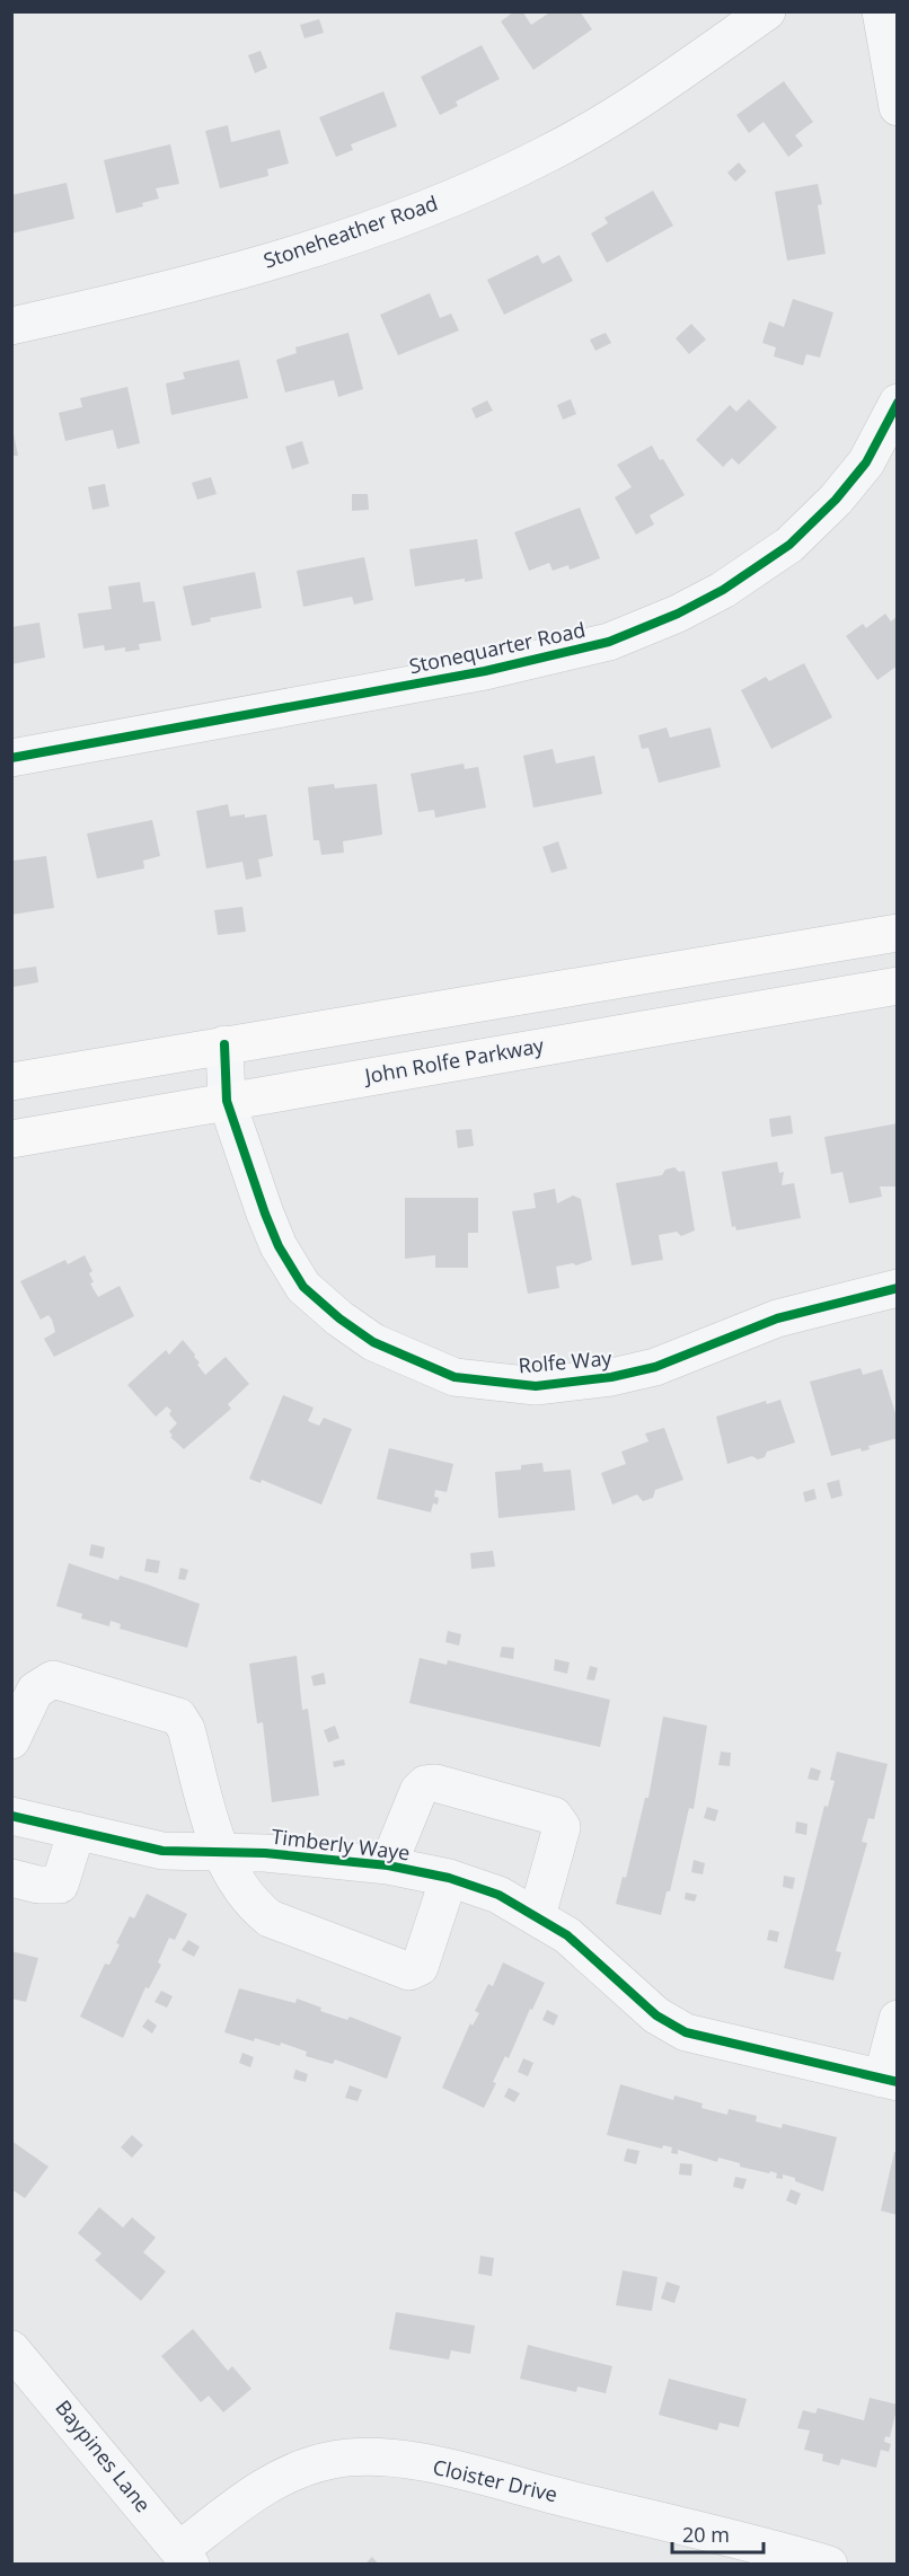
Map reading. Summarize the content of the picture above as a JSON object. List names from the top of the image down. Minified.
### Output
{"streets":{"main road":["John Rolfe Parkway"],"street":["Stoneheather Road","Stonequarter Road","Rolfe Way","Timberly Waye","Baypines Lane","Cloister Drive"]},"crossings":[["John Rolfe Parkway","Rolfe Way"],["Baypines Lane","Cloister Drive"]],"scale_bar":"20 m"}
